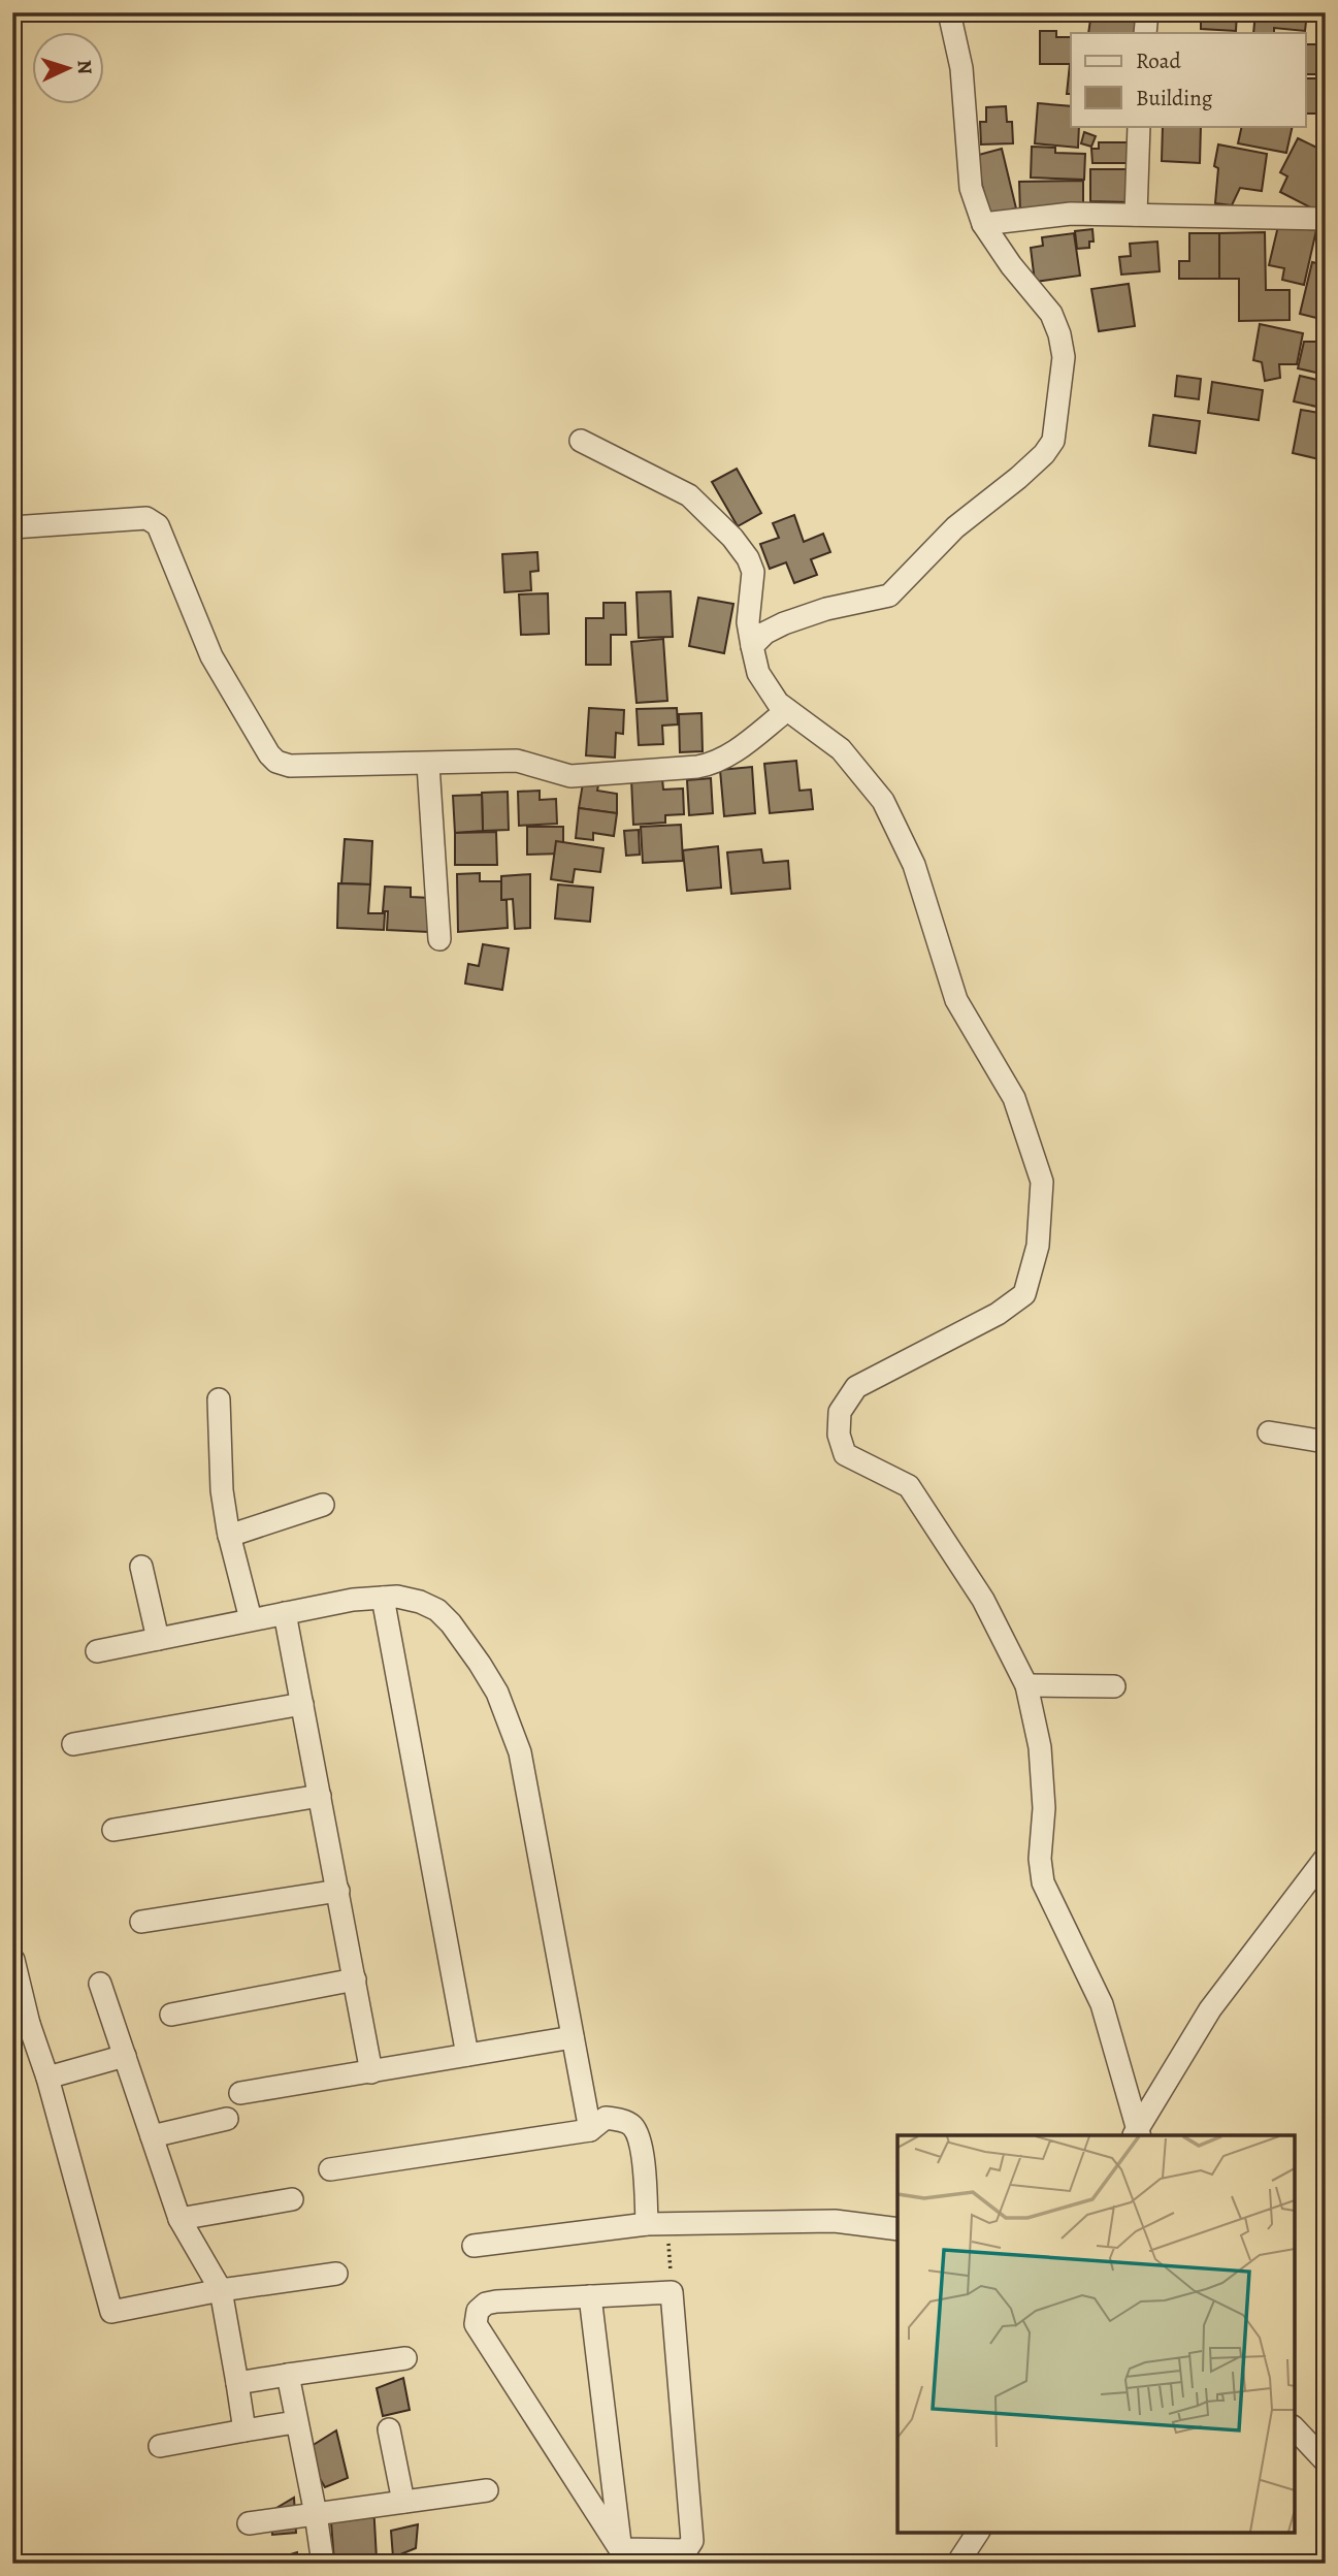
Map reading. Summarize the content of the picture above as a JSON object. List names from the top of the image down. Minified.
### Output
{"legend":["Road","Building"],"north":"right"}
